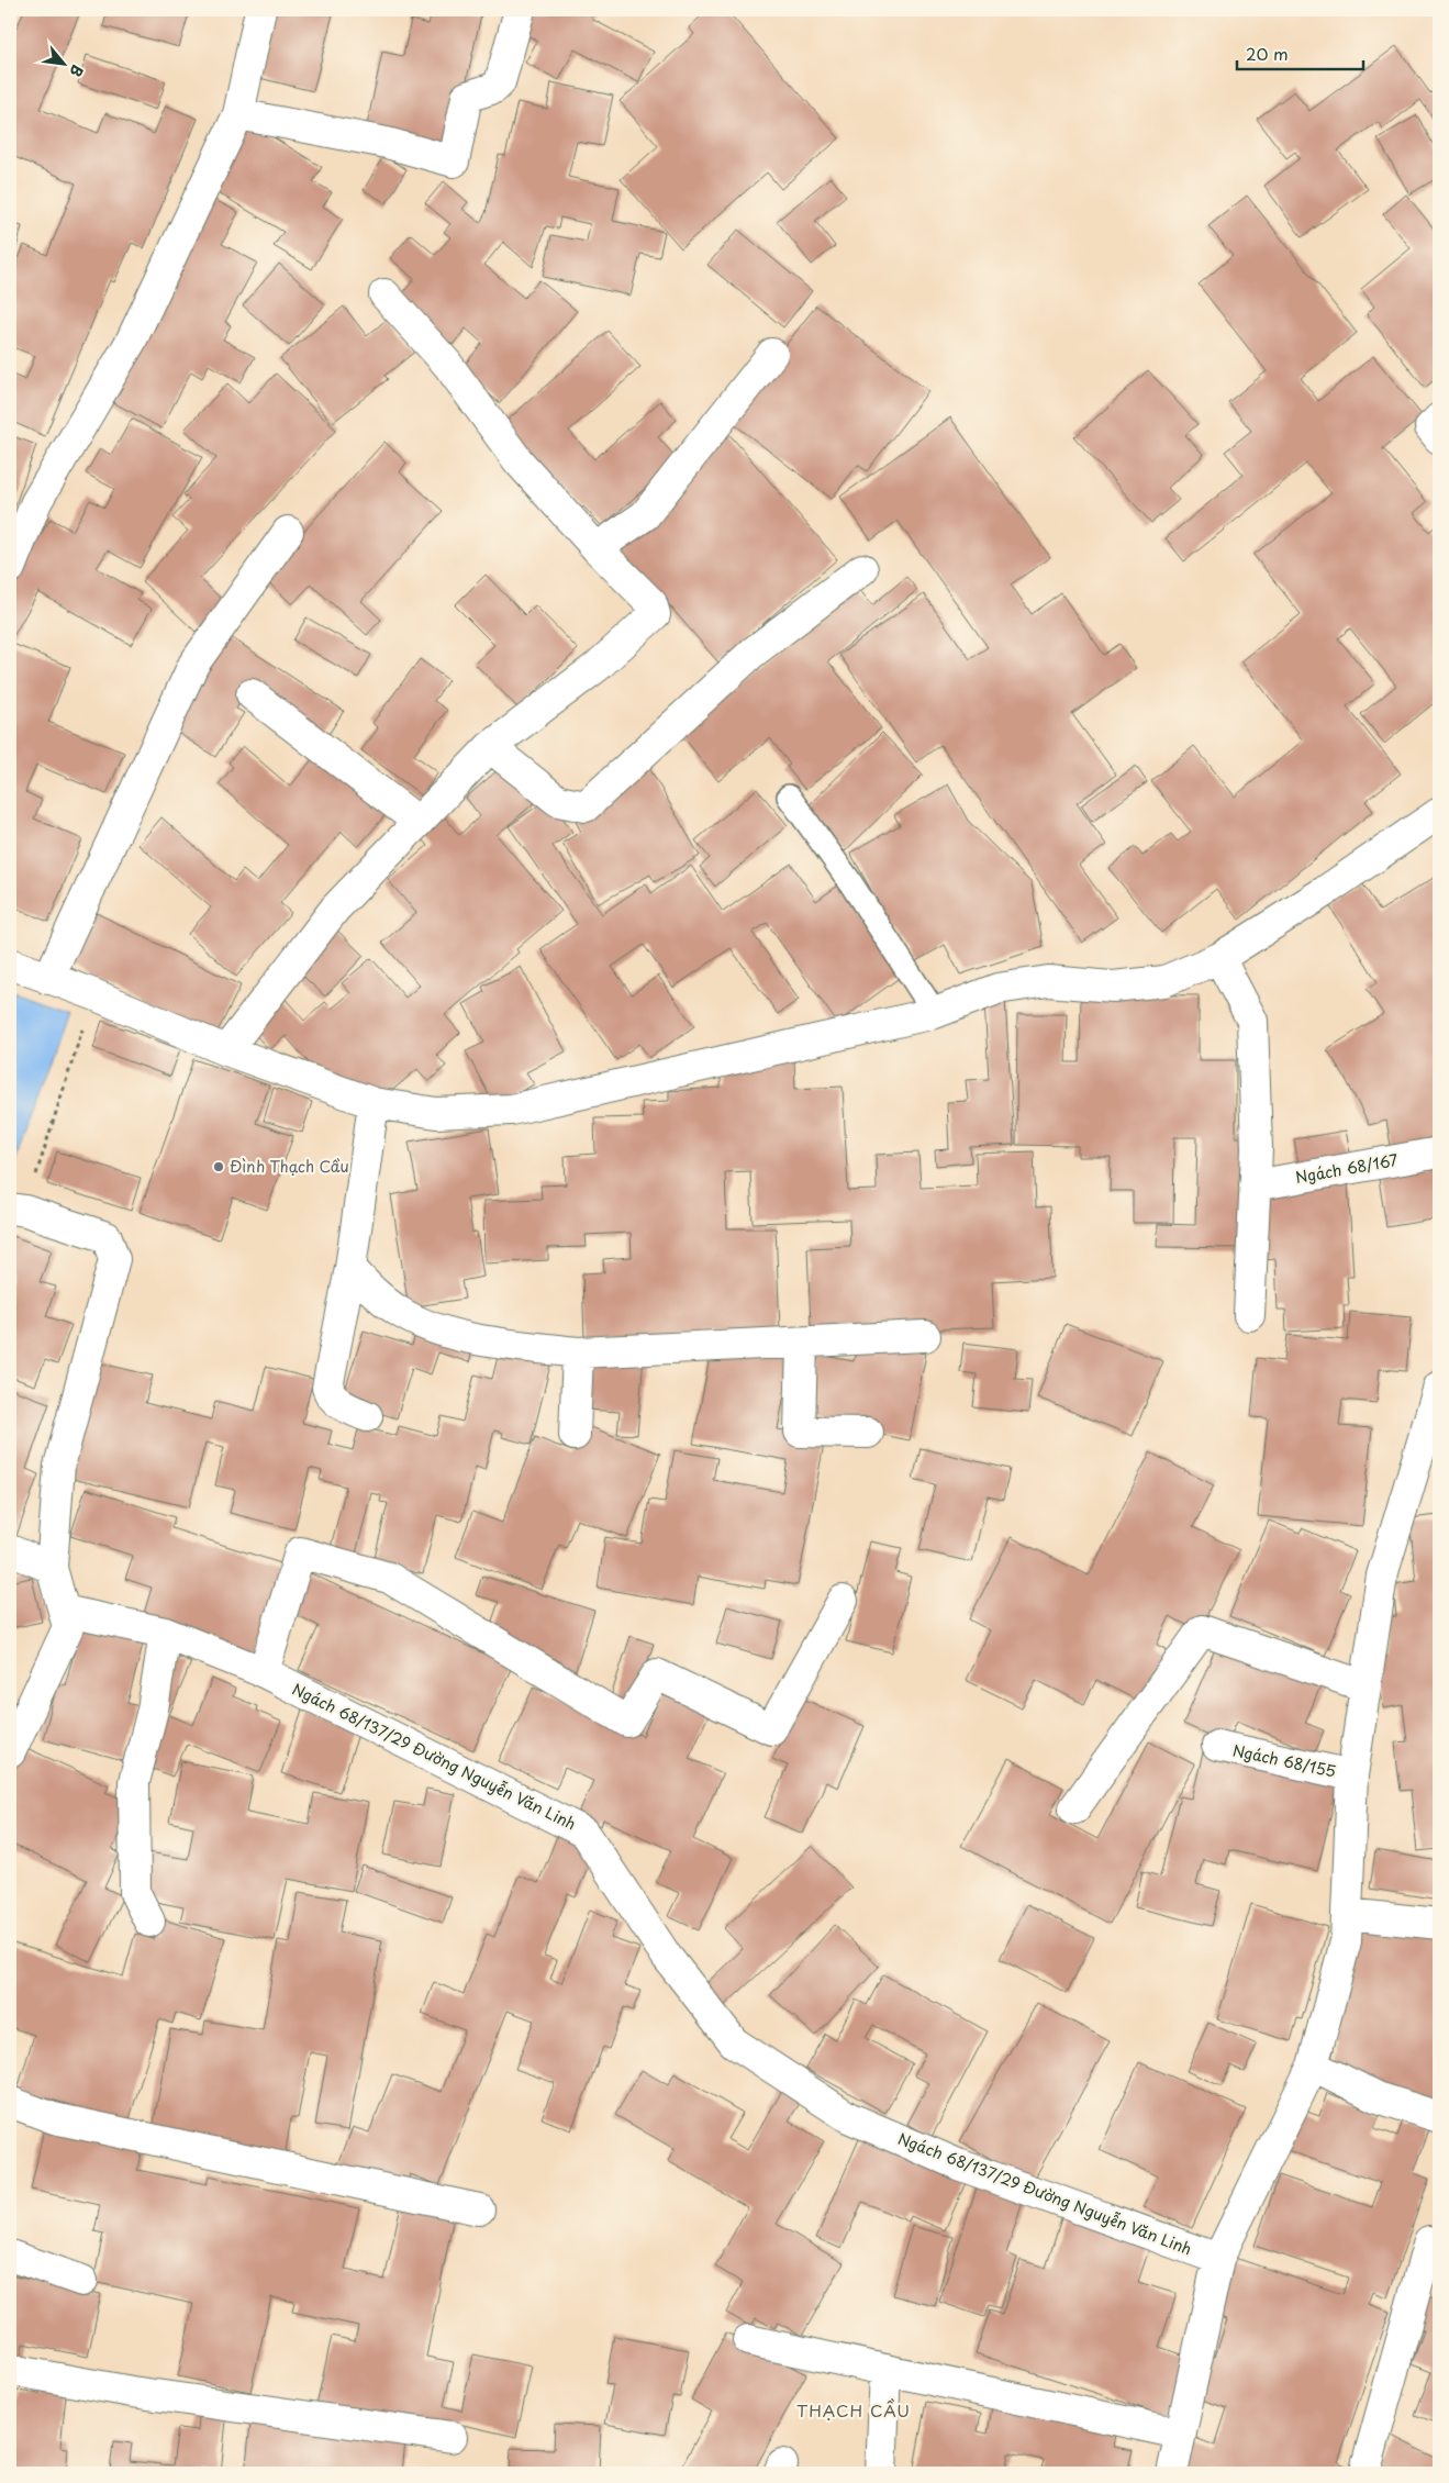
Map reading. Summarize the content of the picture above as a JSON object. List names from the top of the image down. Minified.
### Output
{"streets":{"street":["Ngách 68/167","Ngách 68/137/29 Đường Nguyễn Văn Linh","Ngách 68/155"]},"districts":["THẠCH CẦU"],"places":["Đình Thạch Cầu"],"scale_bar":"20 m","north":"bottom right"}
